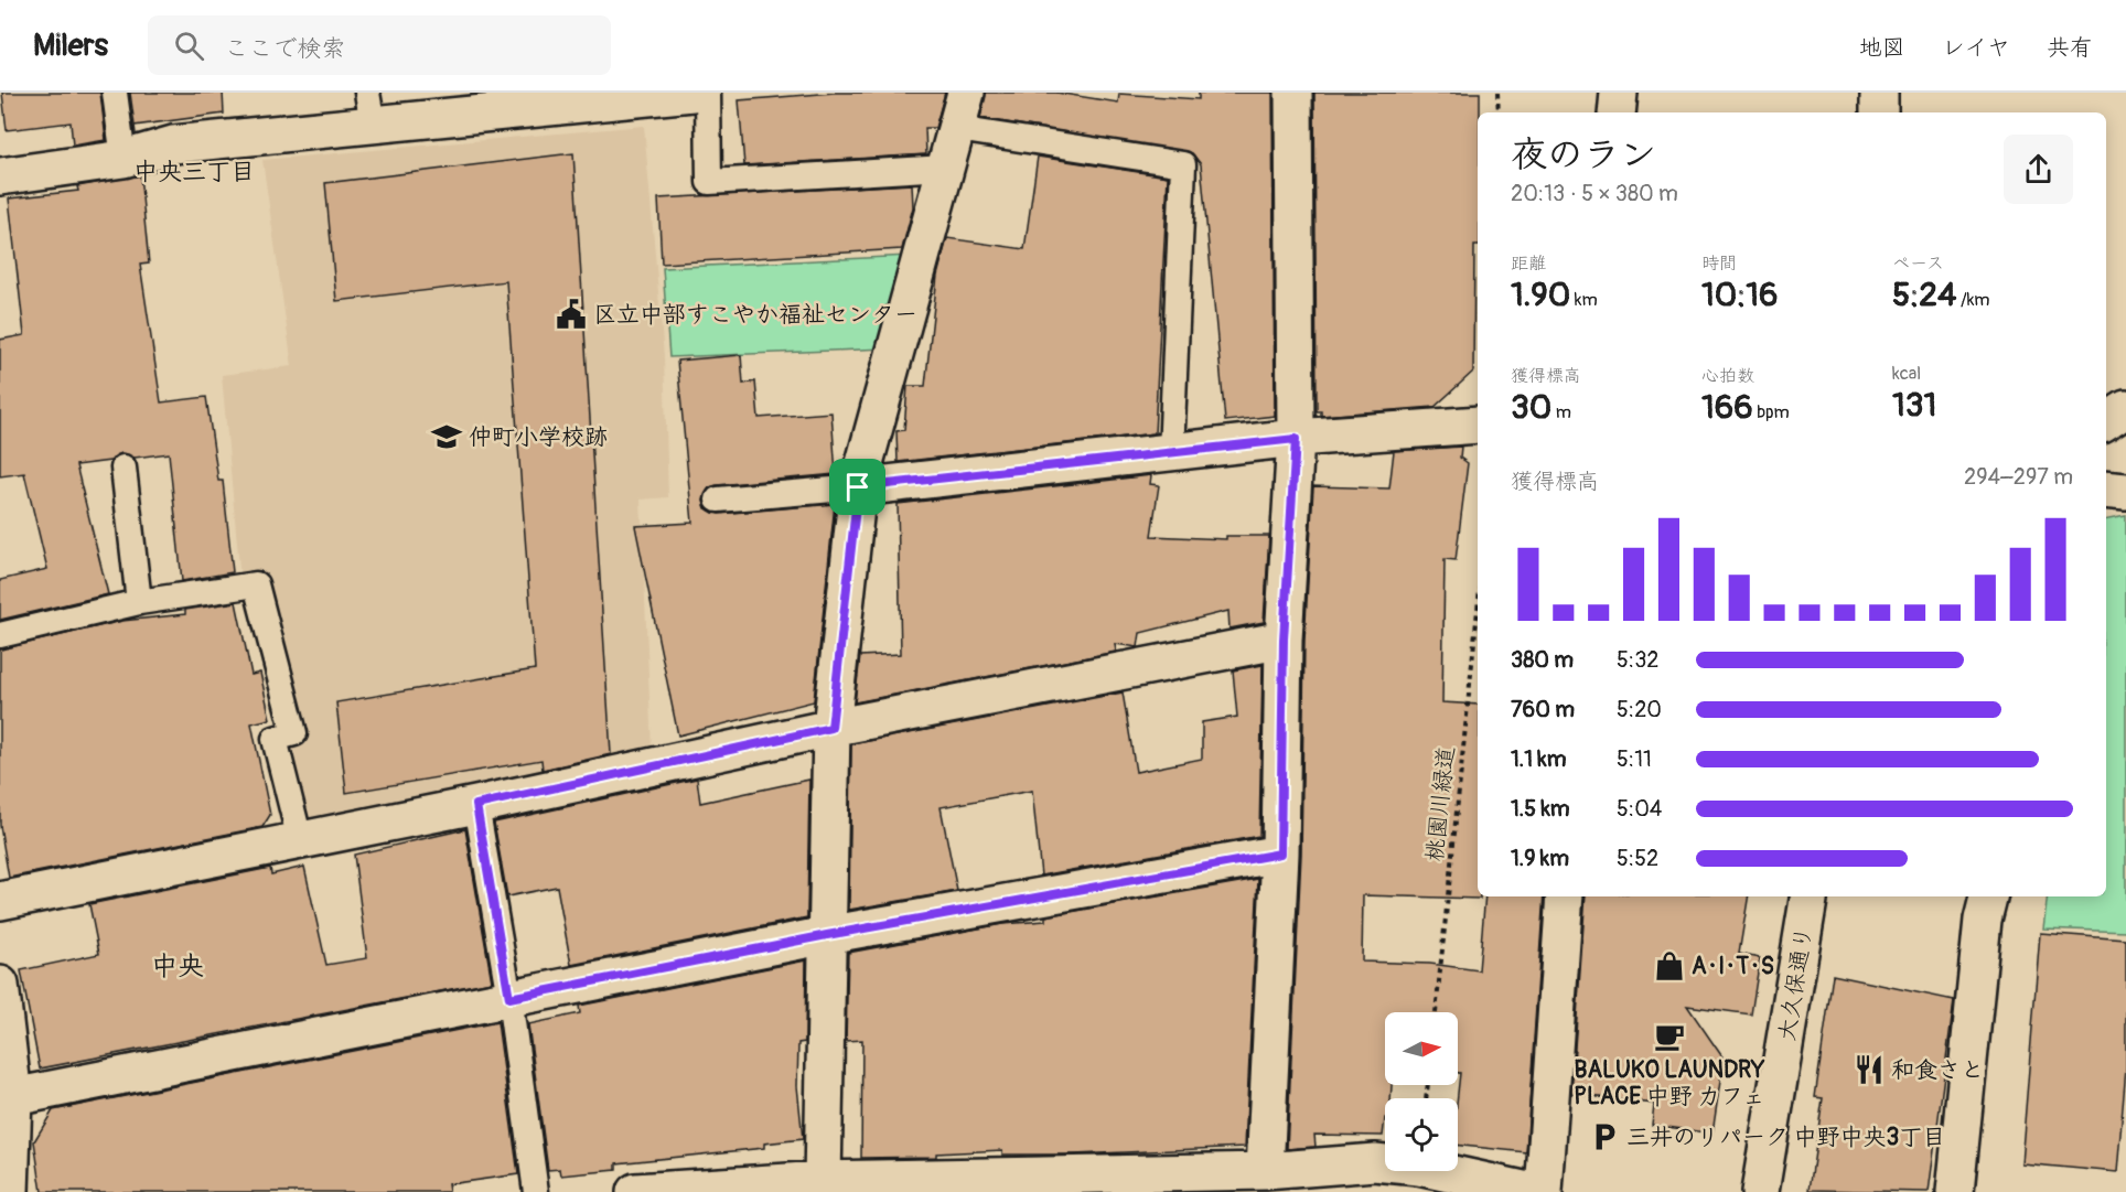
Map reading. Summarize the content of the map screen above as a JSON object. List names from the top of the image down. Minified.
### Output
{"streets":{"street":["大久保通り"],"path":["桃園川緑道"]},"districts":["中央三丁目","中央"],"places":{"public building":["区立中部すこやか福祉センター"],"school or university":["仲町小学校跡"],"shop":["A･I･T･S"],"cafe":["BALUKO LAUNDRY PLACE 中野 カフェ"],"restaurant":["和食さと"],"parking":["三井のリパーク 中野中央3丁目"]},"north":"right","page":{"header":"Milers","search":"ここで検索","nav":["地図","レイヤ","共有"],"heading":["夜のラン","20:13 · 5 × 380 m"],"stats":[["距離","1.90 km"],["時間","10:16"],["ペース","5:24 /km"],["獲得標高","30 m"],["心拍数","166 bpm"],["kcal","131"]],"chart":["獲得標高","294–297 m"],"list":[{"name":"380 m","note":"5:32"},{"name":"760 m","note":"5:20"},{"name":"1.1 km","note":"5:11"},{"name":"1.5 km","note":"5:04"},{"name":"1.9 km","note":"5:52"}]}}
